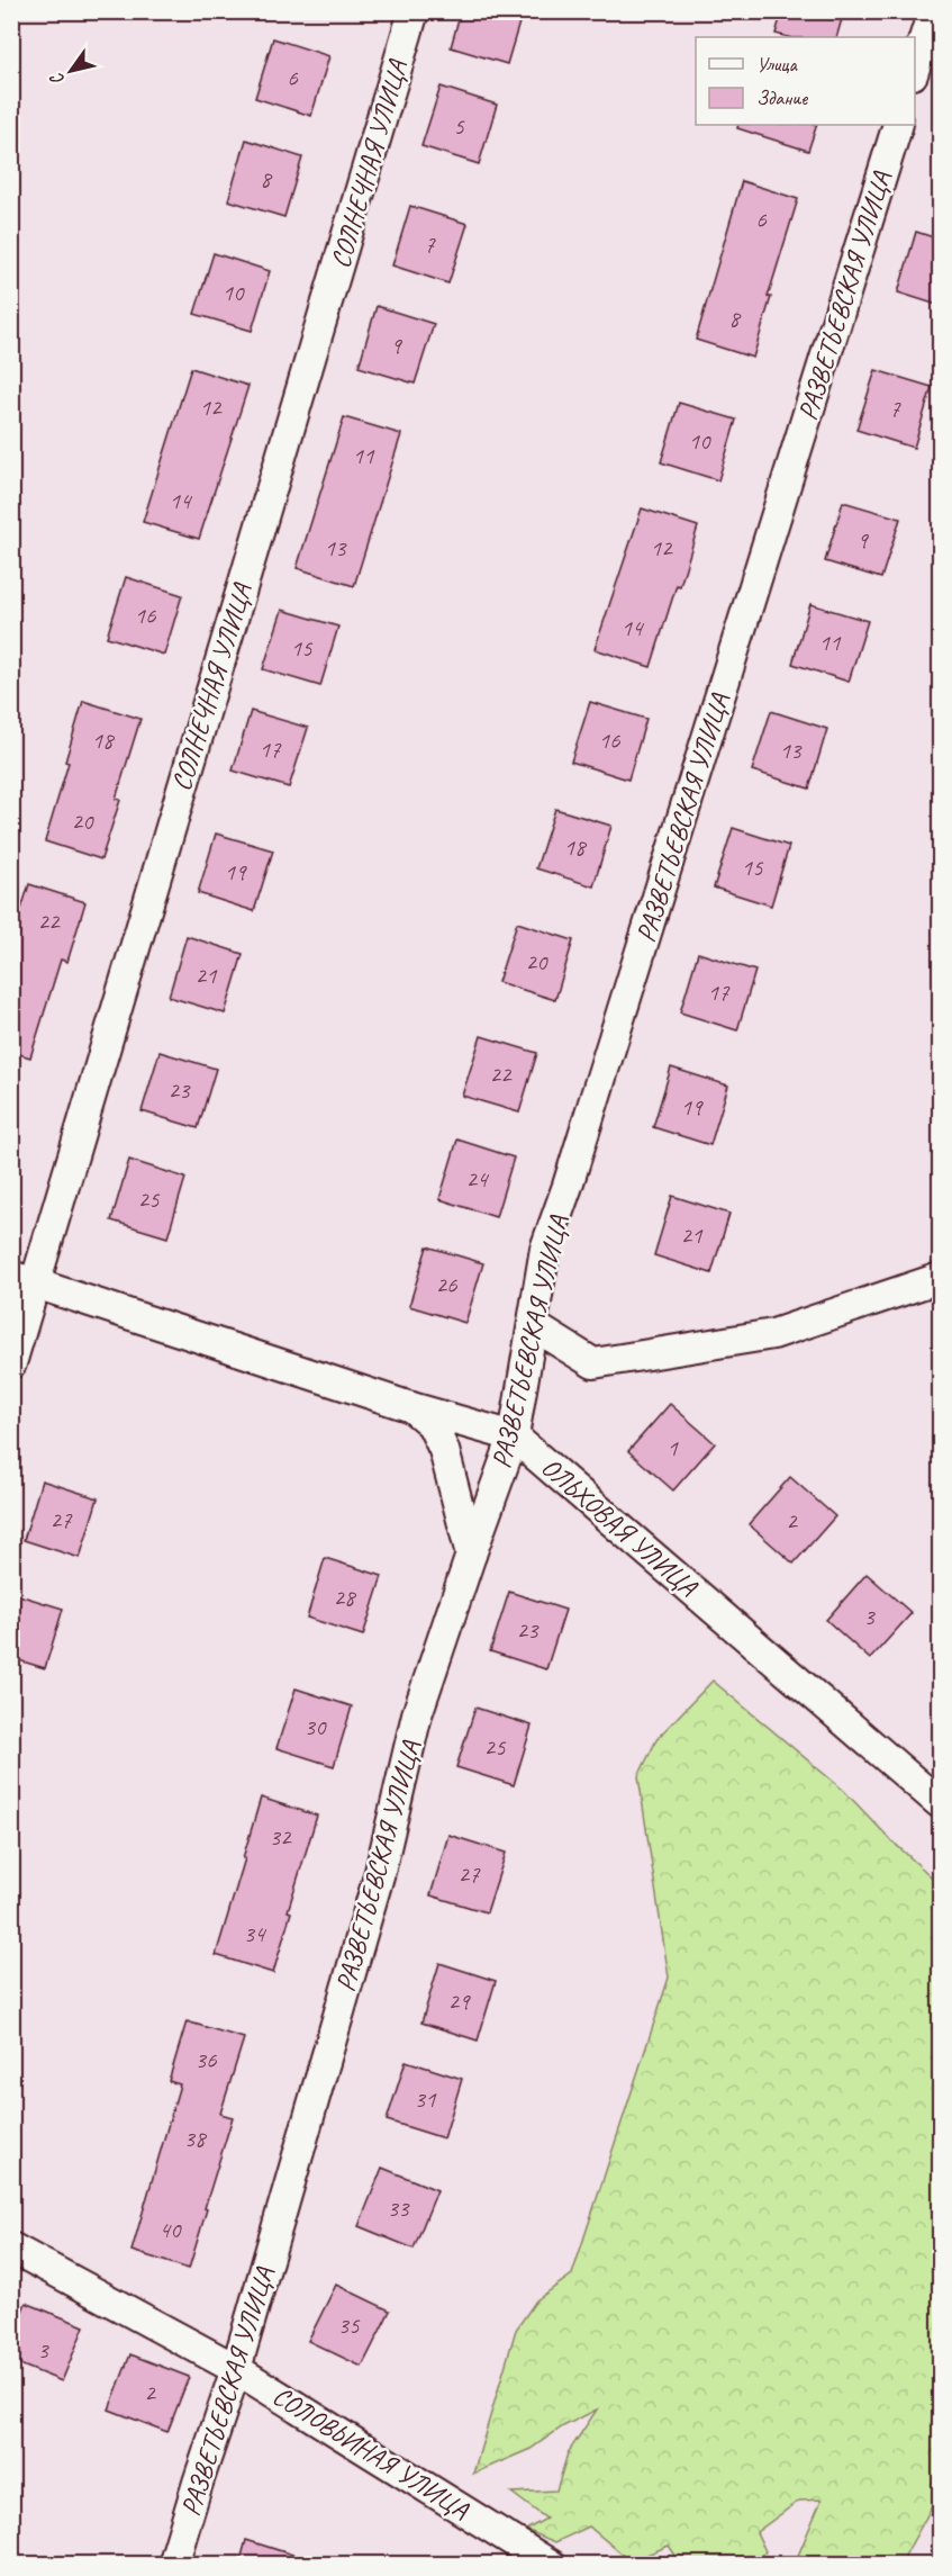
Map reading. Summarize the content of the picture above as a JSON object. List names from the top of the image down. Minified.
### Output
{"streets":{"street":["СОЛНЕЧНАЯ УЛИЦА","РАЗВЕТЬЕВСКАЯ УЛИЦА","ОЛЬХОВАЯ УЛИЦА","СОЛОВЬИНАЯ УЛИЦА"]},"crossings":[["СОЛНЕЧНАЯ УЛИЦА","ОЛЬХОВАЯ УЛИЦА"],["РАЗВЕТЬЕВСКАЯ УЛИЦА","ОЛЬХОВАЯ УЛИЦА"],["РАЗВЕТЬЕВСКАЯ УЛИЦА","СОЛОВЬИНАЯ УЛИЦА"]],"house_numbers":["6","5","8","6","7","10","8","9","12","7","10","11","14","9","13","12","16","14","11","15","18","16","17","13","20","18","15","19","22","20","21","17","22","23","19","24","25","21","26","1","27","2","28","3","23","30","25","32","27","34","29","36","31","38","33","40","35","3","2"],"legend":["Улица","Здание"],"north":"bottom left"}
